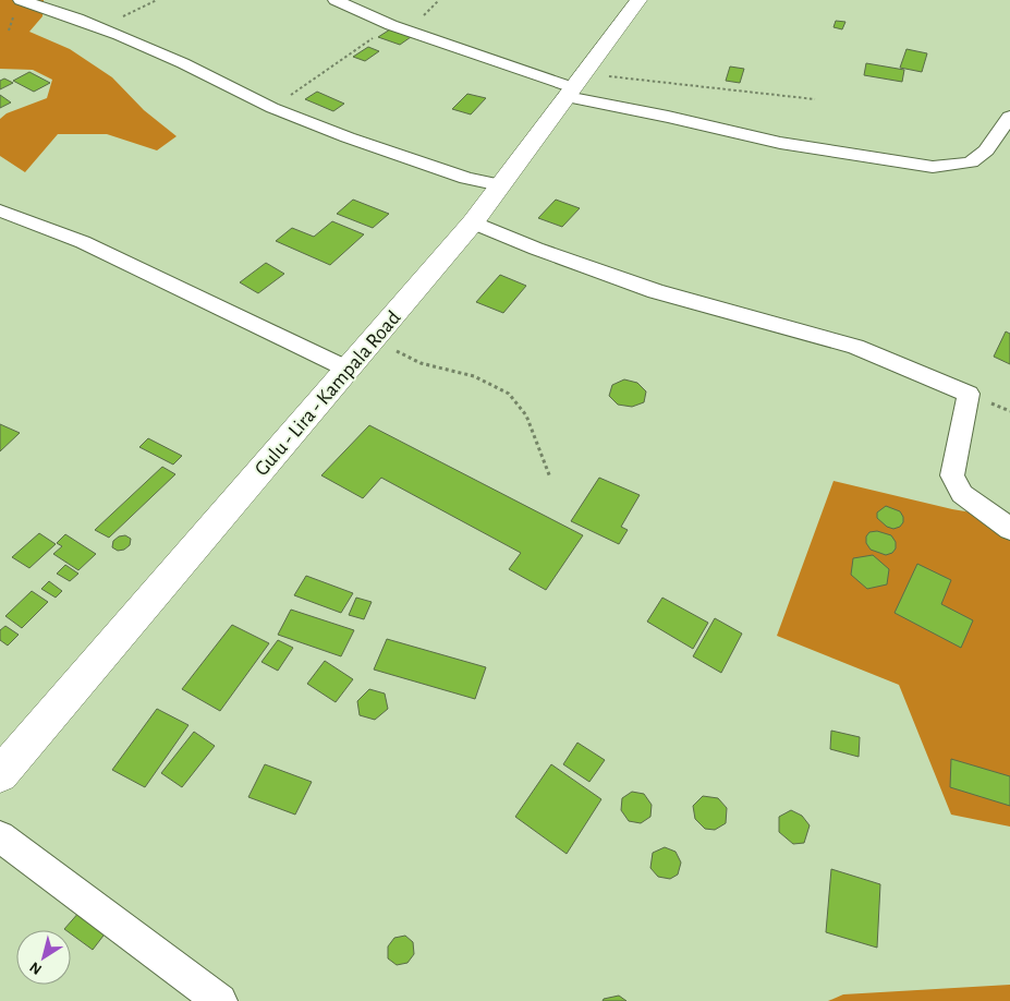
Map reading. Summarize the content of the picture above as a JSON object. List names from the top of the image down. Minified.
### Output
{"streets":{"main road":["Gulu - Lira - Kampala Road"]},"north":"bottom left"}
